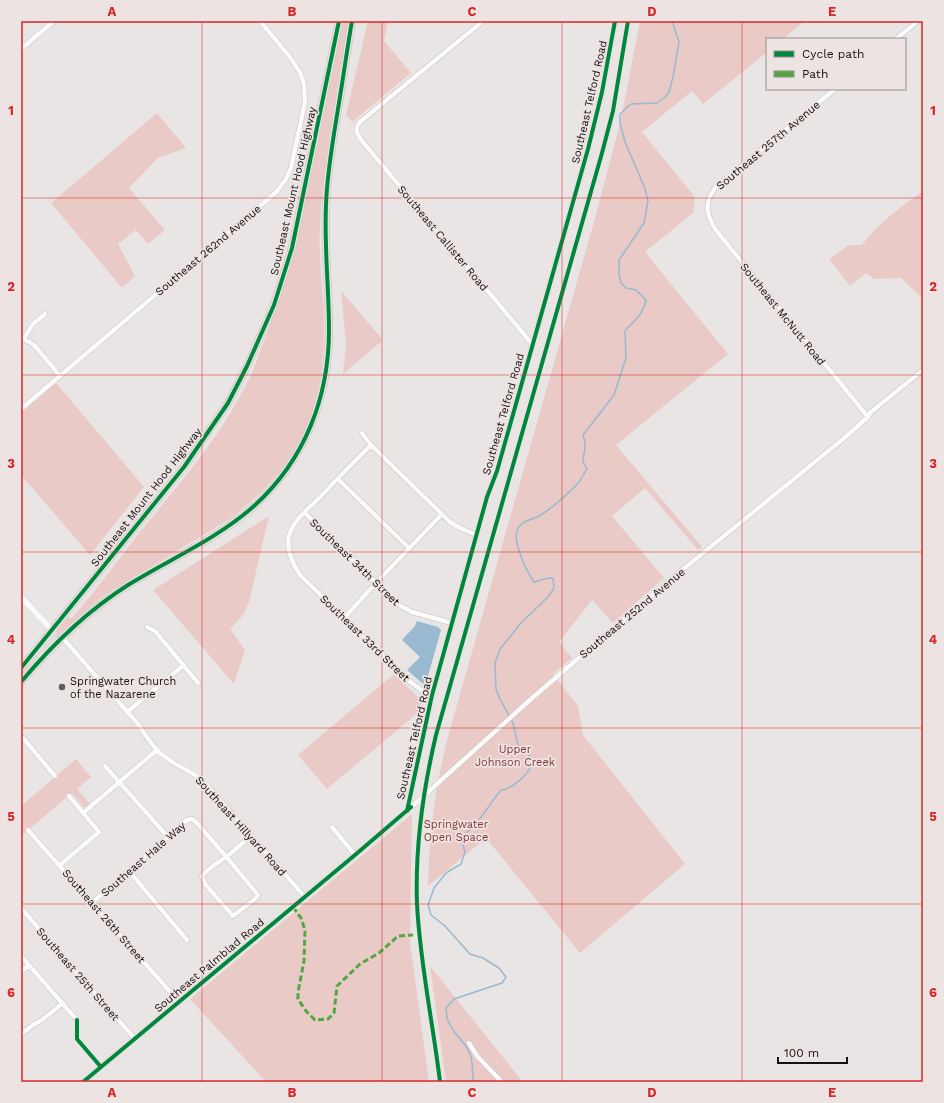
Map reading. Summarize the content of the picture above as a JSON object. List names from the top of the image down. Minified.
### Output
{"streets":{"highway":["Southeast Mount Hood Highway"],"street":["Southeast Telford Road","Southeast 257th Avenue","Southeast Callister Road","Southeast 262nd Avenue","Southeast McNutt Road","Southeast 34th Street","Southeast 252nd Avenue","Southeast 33rd Street","Southeast Hillyard Road","Southeast Hale Way","Southeast 26th Street","Southeast Palmblad Road","Southeast 25th Street"]},"crossings":[["Southeast Telford Road","Southeast Callister Road"],["Southeast Telford Road","Southeast 34th Street"],["Southeast Telford Road","Southeast 252nd Avenue"],["Southeast Telford Road","Southeast 33rd Street"],["Southeast 257th Avenue","Southeast McNutt Road"],["Southeast McNutt Road","Southeast 252nd Avenue"],["Southeast 34th Street","Southeast 33rd Street"],["Southeast 252nd Avenue","Southeast Palmblad Road"],["Southeast Hillyard Road","Southeast Palmblad Road"],["Southeast Hale Way","Southeast 26th Street"],["Southeast 26th Street","Southeast Palmblad Road"],["Southeast Palmblad Road","Southeast 25th Street"]],"parks":["Upper Johnson Creek","Springwater Open Space"],"places":["Springwater Church of the Nazarene"],"legend":["Cycle path","Path"],"scale_bar":"100 m","grid":{"columns":["A","B","C","D","E"],"rows":["1","2","3","4","5","6"]}}
